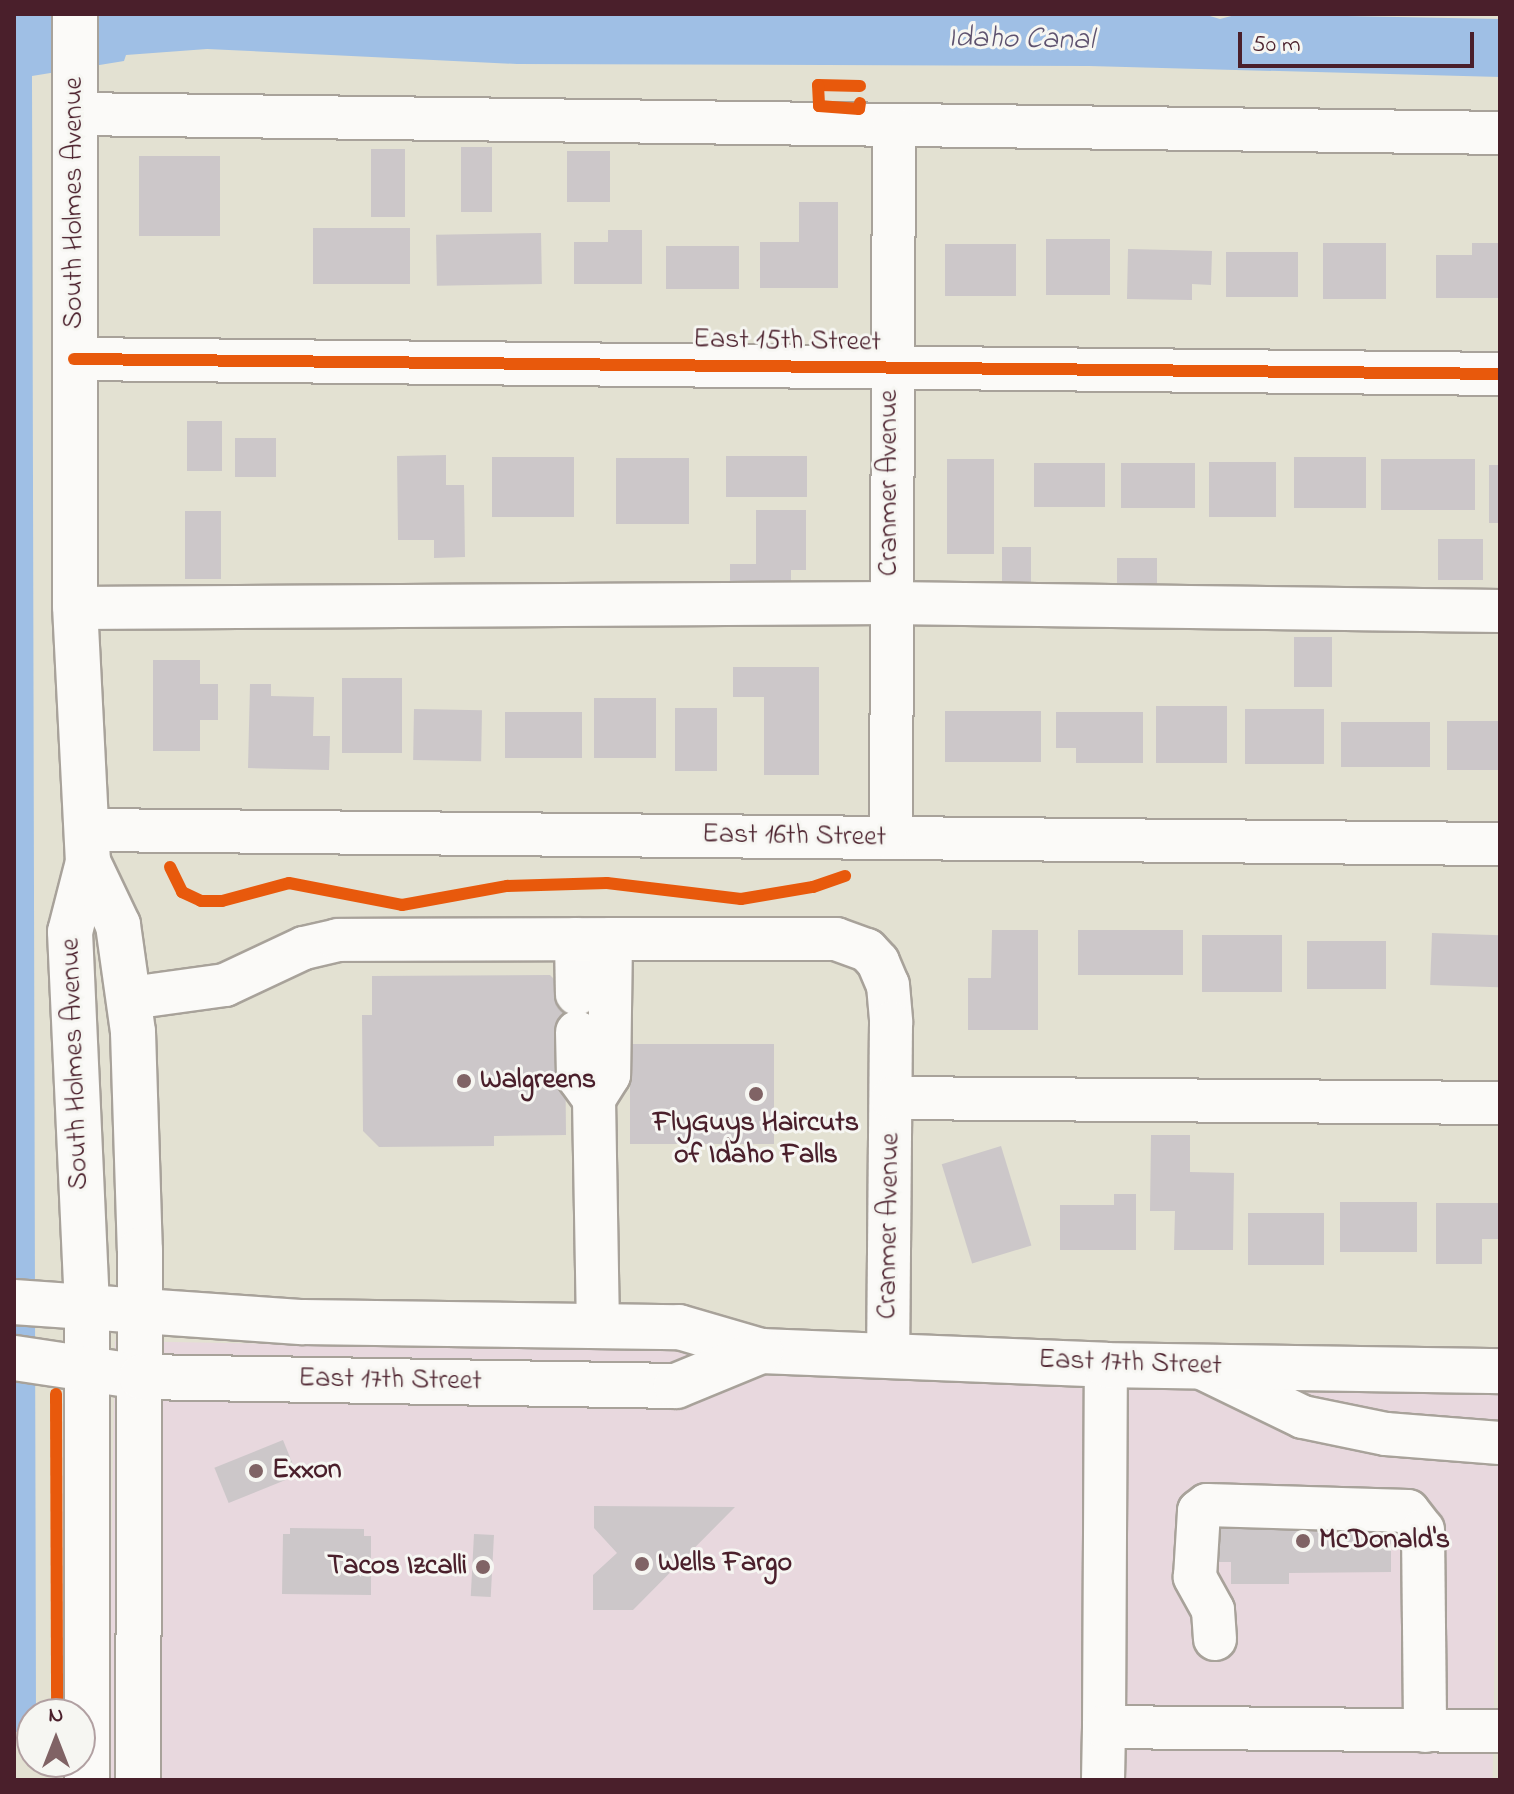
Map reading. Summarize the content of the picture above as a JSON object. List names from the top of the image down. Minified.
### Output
{"streets":{"main road":["South Holmes Avenue","East 17th Street"],"street":["East 15th Street","Cranmer Avenue","East 16th Street"]},"crossings":[["South Holmes Avenue","East 15th Street"],["South Holmes Avenue","East 16th Street"],["South Holmes Avenue","East 17th Street"],["East 15th Street","Cranmer Avenue"],["Cranmer Avenue","East 16th Street"],["Cranmer Avenue","East 17th Street"]],"water":["Idaho Canal"],"places":["Walgreens","FlyGuys Haircuts of Idaho Falls","Exxon","McDonald's","Wells Fargo","Tacos Izcalli"],"scale_bar":"50 m","north":"top"}
